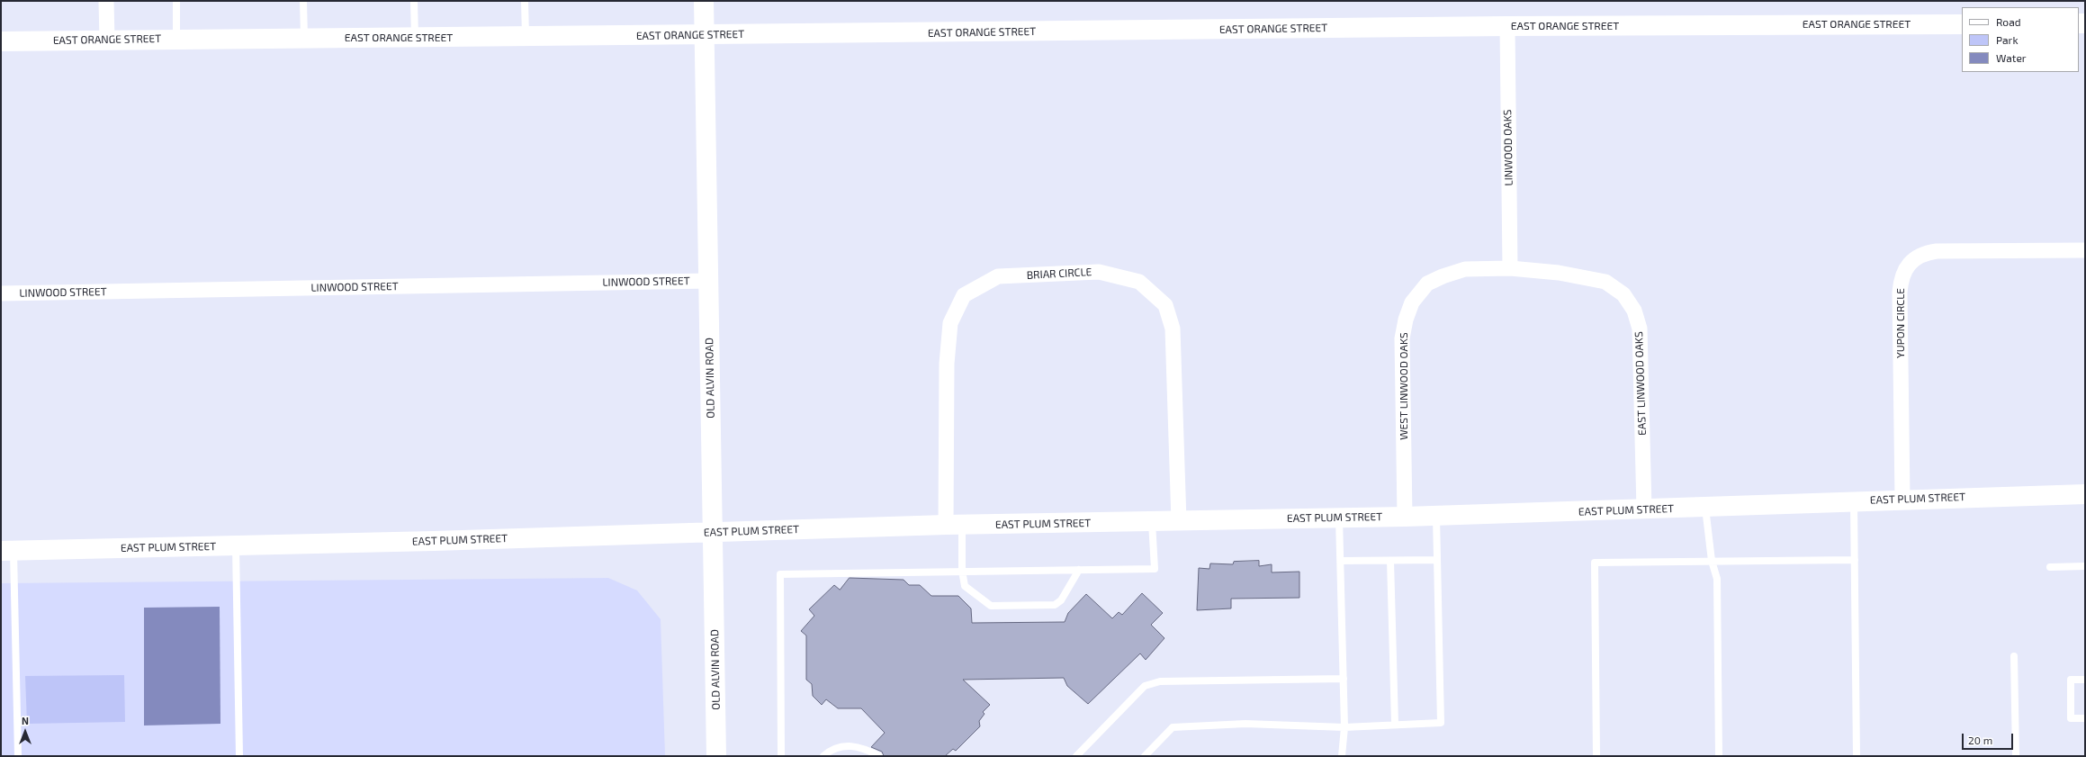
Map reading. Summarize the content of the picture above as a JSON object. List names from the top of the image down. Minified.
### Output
{"streets":{"street":["EAST ORANGE STREET","LINWOOD OAKS","BRIAR CIRCLE","LINWOOD STREET","YUPON CIRCLE","OLD ALVIN ROAD","EAST LINWOOD OAKS","WEST LINWOOD OAKS","EAST PLUM STREET"]},"crossings":[["EAST ORANGE STREET","LINWOOD OAKS"],["EAST ORANGE STREET","OLD ALVIN ROAD"],["LINWOOD OAKS","EAST LINWOOD OAKS"],["LINWOOD OAKS","WEST LINWOOD OAKS"],["BRIAR CIRCLE","EAST PLUM STREET"],["LINWOOD STREET","OLD ALVIN ROAD"],["YUPON CIRCLE","EAST PLUM STREET"],["OLD ALVIN ROAD","EAST PLUM STREET"],["EAST LINWOOD OAKS","WEST LINWOOD OAKS"],["EAST LINWOOD OAKS","EAST PLUM STREET"],["WEST LINWOOD OAKS","EAST PLUM STREET"]],"legend":["Road","Park","Water"],"scale_bar":"20 m","north":"top"}
